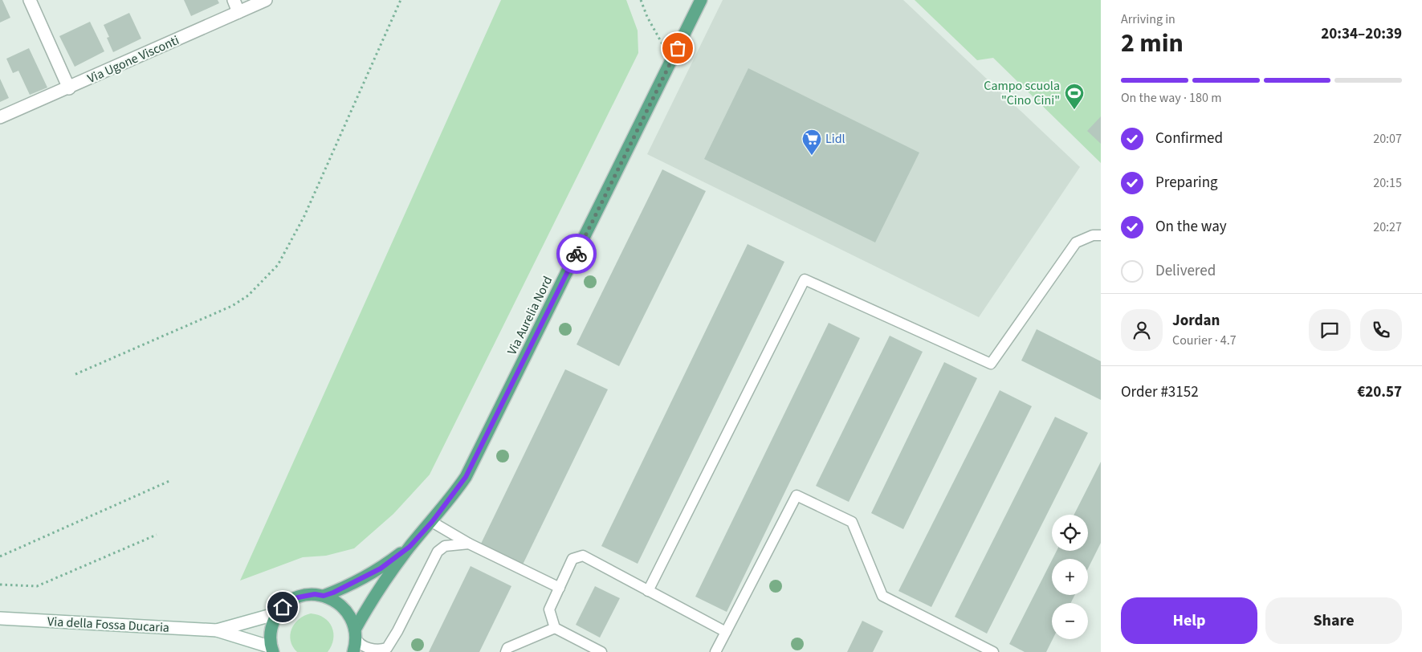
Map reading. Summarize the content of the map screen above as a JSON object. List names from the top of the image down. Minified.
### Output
{"streets":{"main road":["Via Aurelia Nord"],"street":["Via Ugone Visconti","Via della Fossa Ducaria"]},"places":{"sports":["Campo scuola \"Cino Cini\""],"supermarket":["Lidl"]},"page":{"heading":["2 min","Arriving in","20:34–20:39"],"panel":["Jordan","Courier · 4.7","Order #3152","€20.57"],"bar":"On the way · 180 m","list":[["Confirmed","20:07"],["Preparing","20:15"],["On the way","20:27"],"Delivered"],"map_buttons":["+","−"],"buttons":["Help","Share"]}}
